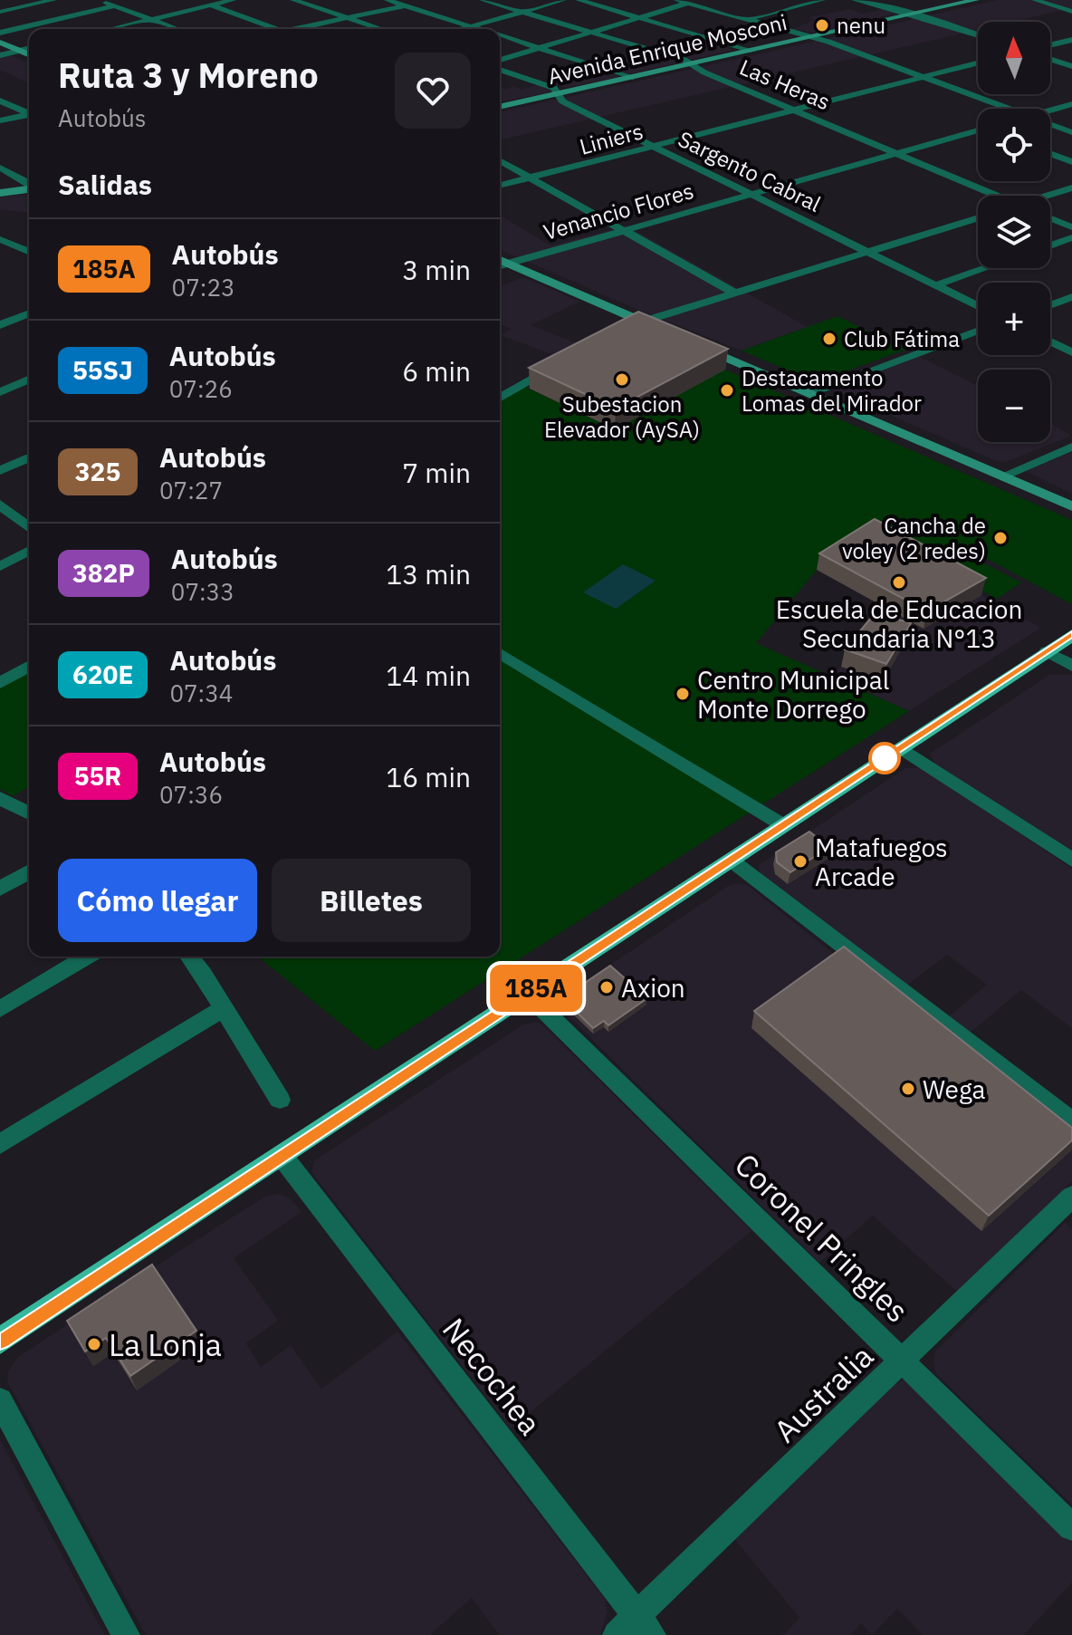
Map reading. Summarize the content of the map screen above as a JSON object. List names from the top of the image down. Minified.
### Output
{"streets":{"main road":["Avenida Enrique Mosconi"],"street":["Las Heras","Liniers","Sargento Cabral","Venancio Flores","Coronel Pringles","Necochea","Australia"]},"crossings":[["Avenida Enrique Mosconi","Las Heras"],["Avenida Enrique Mosconi","Sargento Cabral"],["Las Heras","Liniers"],["Las Heras","Venancio Flores"],["Liniers","Sargento Cabral"],["Sargento Cabral","Venancio Flores"],["Coronel Pringles","Australia"],["Necochea","Australia"]],"places":["nenu","Club Fátima","Subestacion Elevador (AySA)","Destacamento Lomas del Mirador","Cancha de voley (2 redes)","Escuela de Educacion Secundaria N°13","Centro Municipal Monte Dorrego","Matafuegos Arcade","Axion","Wega","La Lonja"],"lines":["bus line 185A"],"north":"top","page":{"on_map":"185A","map_buttons":["+","−"],"heading":[["Ruta 3 y Moreno","Autobús"],"Salidas"],"list":[{"mark":"185A","name":"Autobús","note":"07:23","value":"3 min"},{"mark":"55SJ","name":"Autobús","note":"07:26","value":"6 min"},{"mark":"325","name":"Autobús","note":"07:27","value":"7 min"},{"mark":"382P","name":"Autobús","note":"07:33","value":"13 min"},{"mark":"620E","name":"Autobús","note":"07:34","value":"14 min"},{"mark":"55R","name":"Autobús","note":"07:36","value":"16 min"}],"buttons":["Cómo llegar","Billetes"]}}
